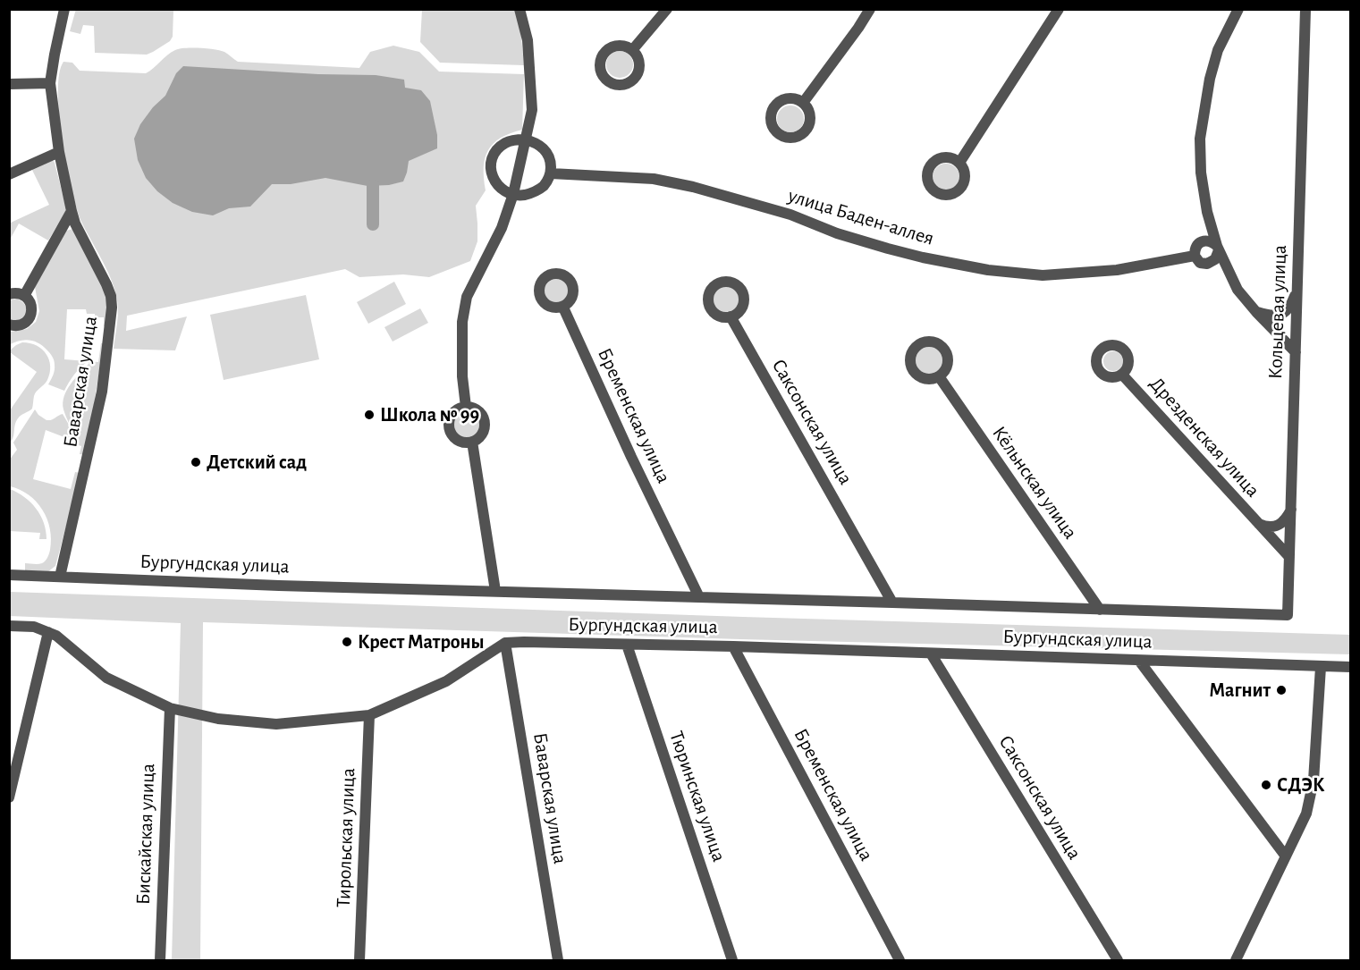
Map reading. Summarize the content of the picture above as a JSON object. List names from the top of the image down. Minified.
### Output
{"streets":{"street":["улица Баден-аллея","Кольцевая улица","Баварская улица","Бременская улица","Саксонская улица","Дрезденская улица","Кёльнская улица","Бургундская улица","Тюринская улица","Бискайская улица","Тирольская улица"]},"crossings":[["Кольцевая улица","Дрезденская улица"],["Кольцевая улица","Бургундская улица"],["Баварская улица","Бургундская улица"],["Бременская улица","Бургундская улица"],["Саксонская улица","Бургундская улица"],["Кёльнская улица","Бургундская улица"],["Бургундская улица","Тюринская улица"]],"places":["Школа № 99","Детский сад","Крест Матроны","Магнит","СДЭК"]}
